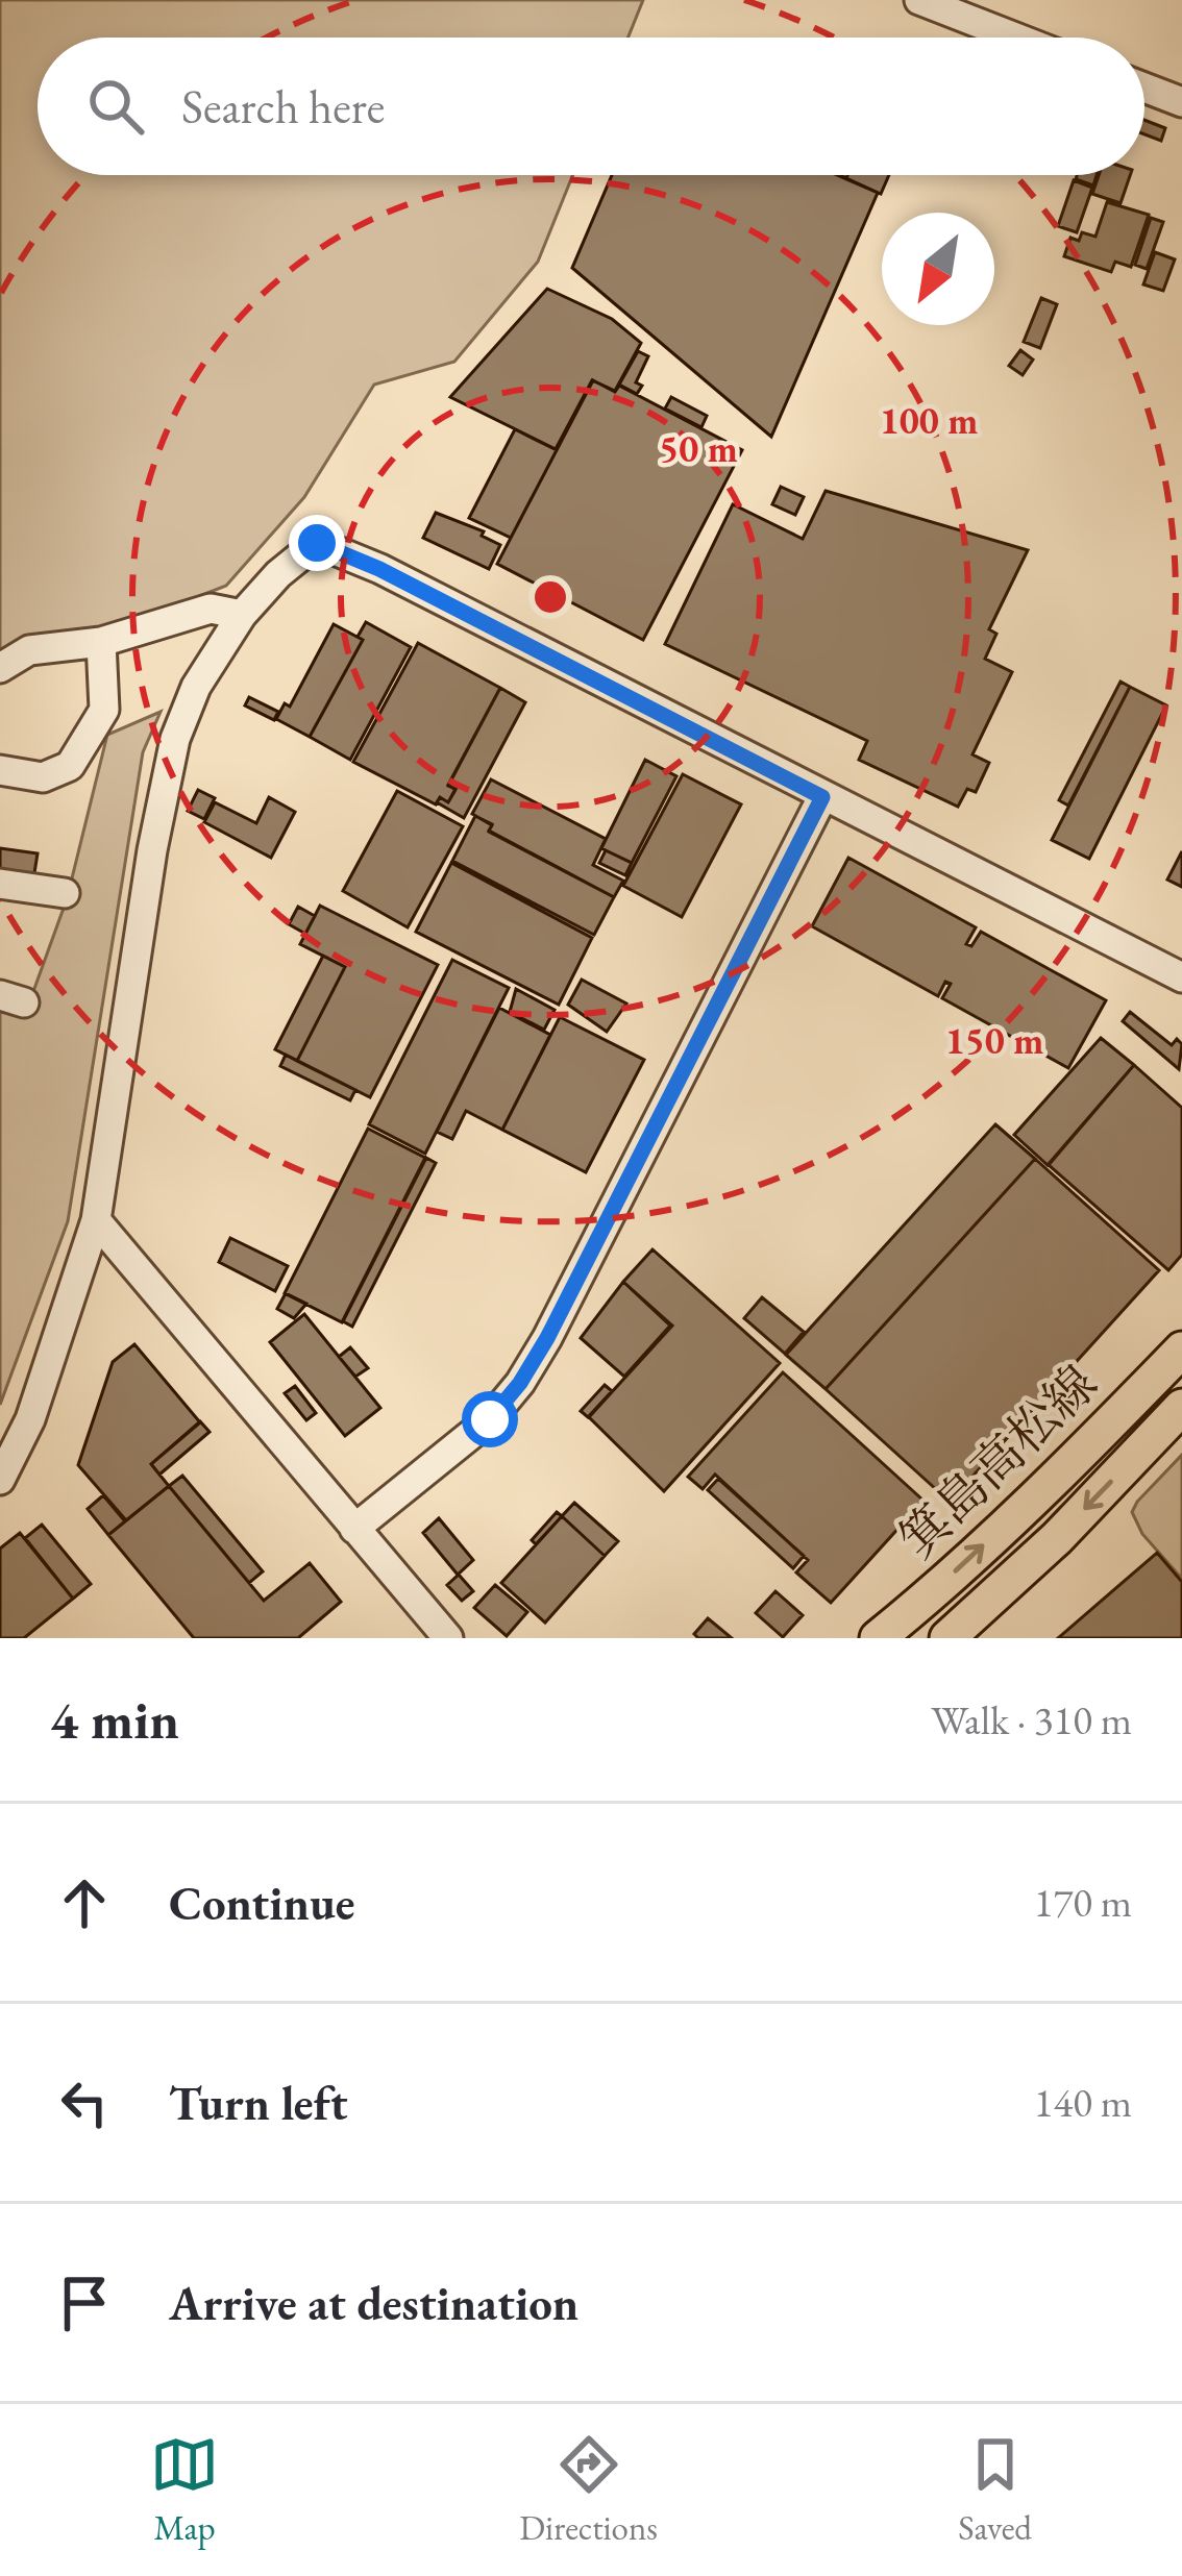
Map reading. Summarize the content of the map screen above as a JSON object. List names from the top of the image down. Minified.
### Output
{"streets":{"main road":["箕島高松線"]},"north":"bottom left","page":{"search":"Search here","heading":["4 min","Walk · 310 m"],"list":[["Continue","170 m"],["Turn left","140 m"],"Arrive at destination"],"nav":["Map","Directions","Saved"]},"rings":["100 m","50 m","150 m"]}
